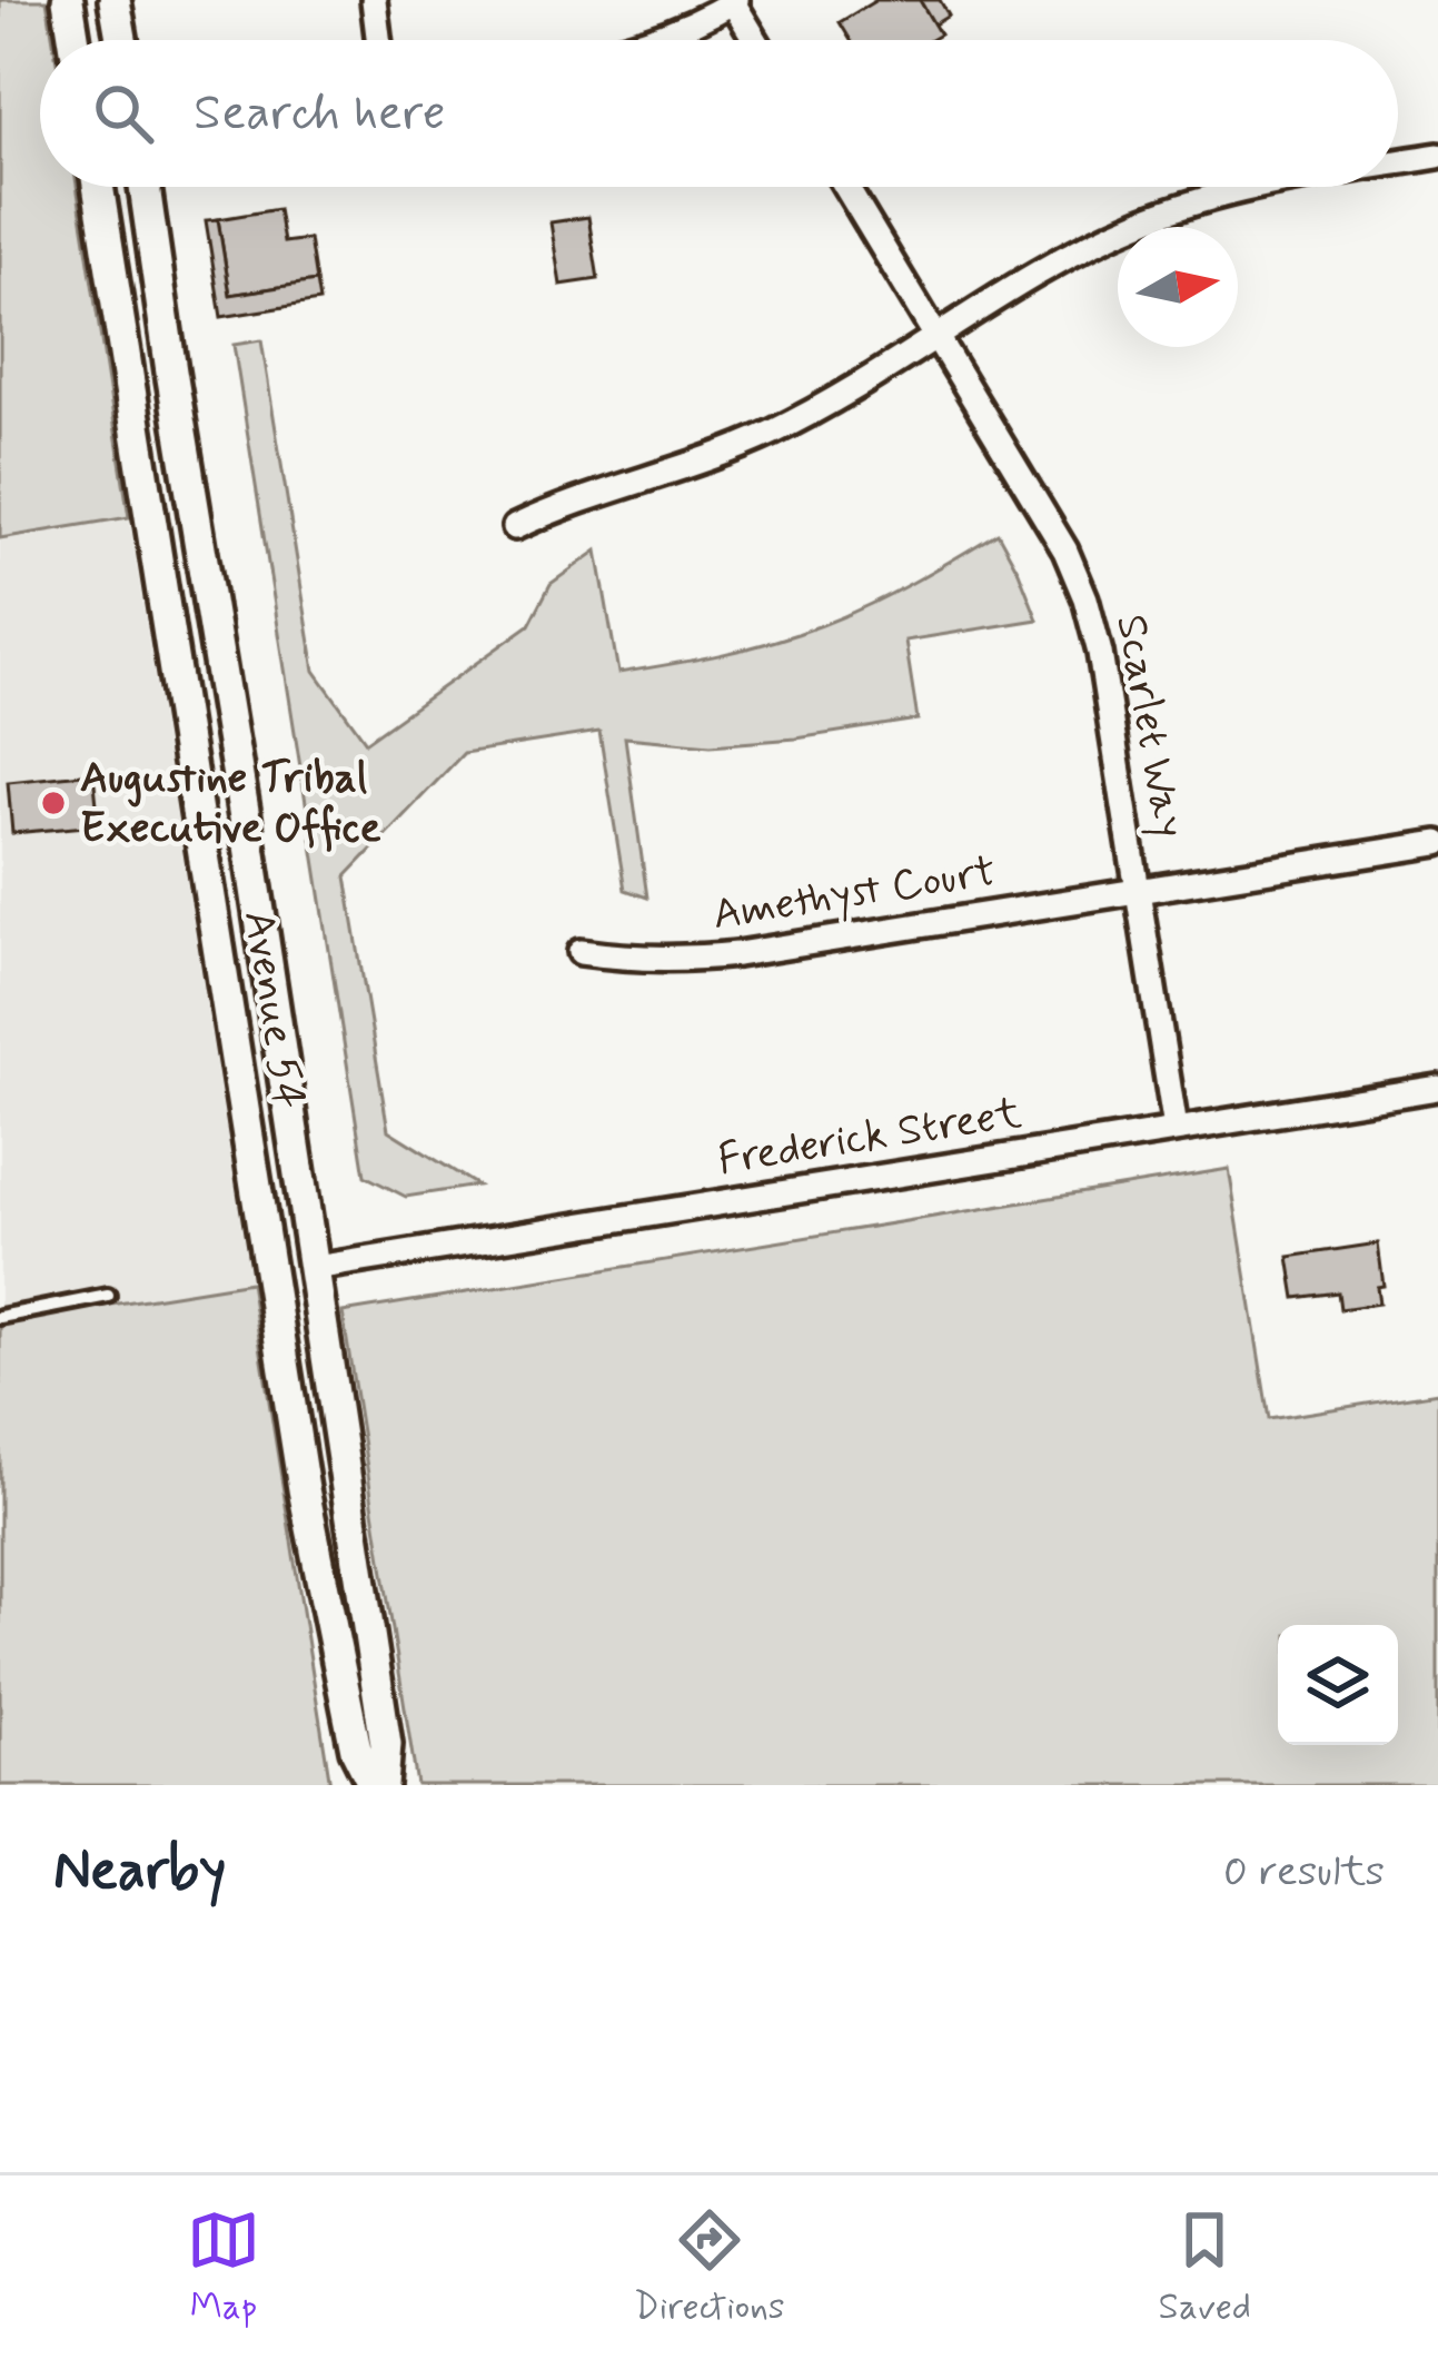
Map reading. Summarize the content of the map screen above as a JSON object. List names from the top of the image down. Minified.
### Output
{"streets":{"street":["Scarlet Way","Amethyst Court","Avenue 54","Frederick Street"]},"crossings":[["Scarlet Way","Amethyst Court"],["Scarlet Way","Frederick Street"],["Avenue 54","Frederick Street"]],"places":["Augustine Tribal Executive Office"],"north":"right","page":{"search":"Search here","heading":["Nearby","0 results"],"nav":["Map","Directions","Saved"]}}
